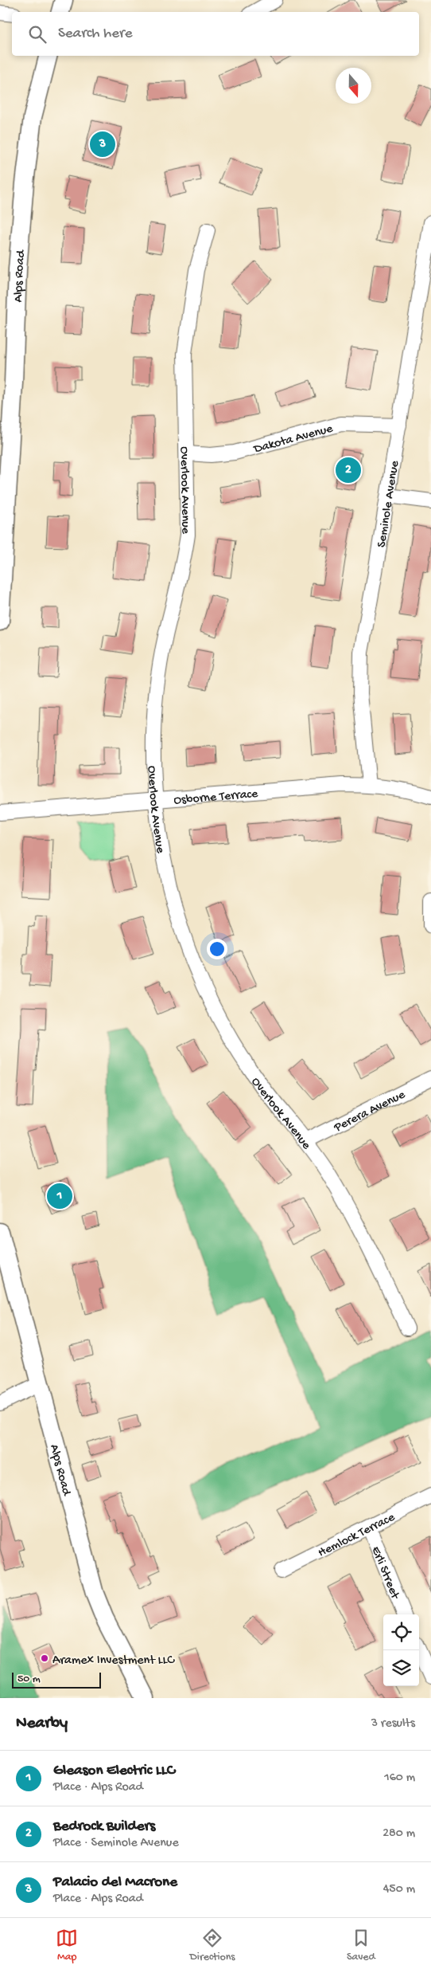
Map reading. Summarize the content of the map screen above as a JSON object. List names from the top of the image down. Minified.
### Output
{"streets":{"main road":["Alps Road"],"street":["Dakota Avenue","Overlook Avenue","Seminole Avenue","Osborne Terrace","Perera Avenue","Hemlock Terrace","Erli Street"]},"crossings":[["Dakota Avenue","Overlook Avenue"],["Dakota Avenue","Seminole Avenue"],["Overlook Avenue","Osborne Terrace"],["Overlook Avenue","Perera Avenue"],["Seminole Avenue","Osborne Terrace"],["Hemlock Terrace","Erli Street"]],"places":["Aramex Investment LLC"],"scale_bar":"50 m","north":"bottom","page":{"search":"Search here","pins":["3","2","1"],"scale":"50 m","heading":["Nearby","3 results"],"list":[{"mark":"1","name":"Gleason Electric LLC","note":"Place · Alps Road","value":"160 m"},{"mark":"2","name":"Bedrock Builders","note":"Place · Seminole Avenue","value":"280 m"},{"mark":"3","name":"Palacio del Macrone","note":"Place · Alps Road","value":"450 m"}],"nav":["Map","Directions","Saved"]}}
